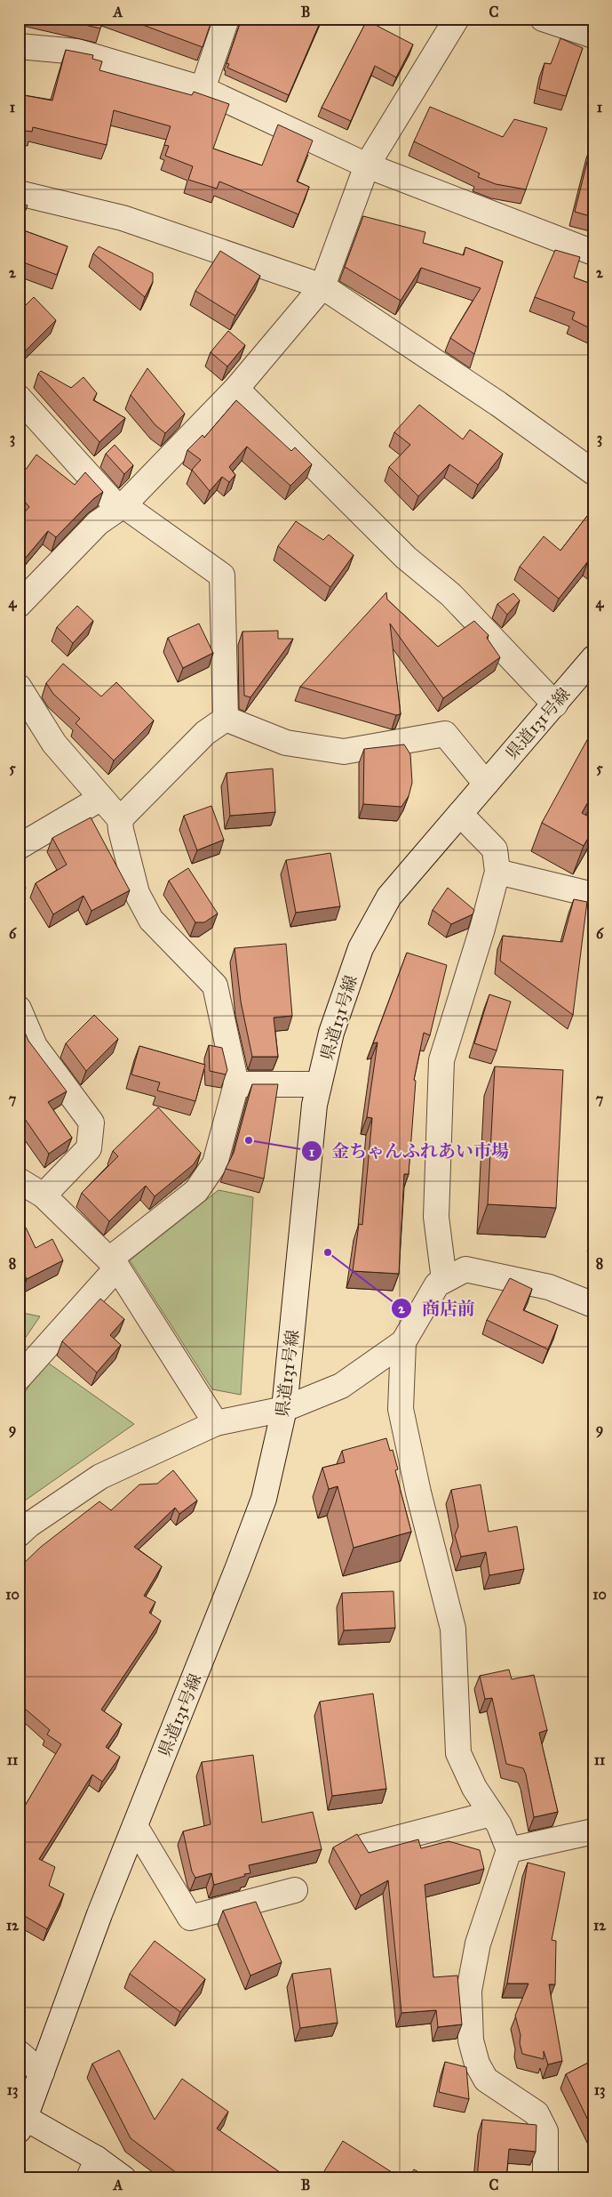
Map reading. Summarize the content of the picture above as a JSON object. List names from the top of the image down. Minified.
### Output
{"streets":{"street":["県道131号線"]},"places":["金ちゃんふれあい市場","商店前"],"grid":{"columns":["A","B","C"],"rows":["1","2","3","4","5","6","7","8","9","10","11","12","13"]}}
